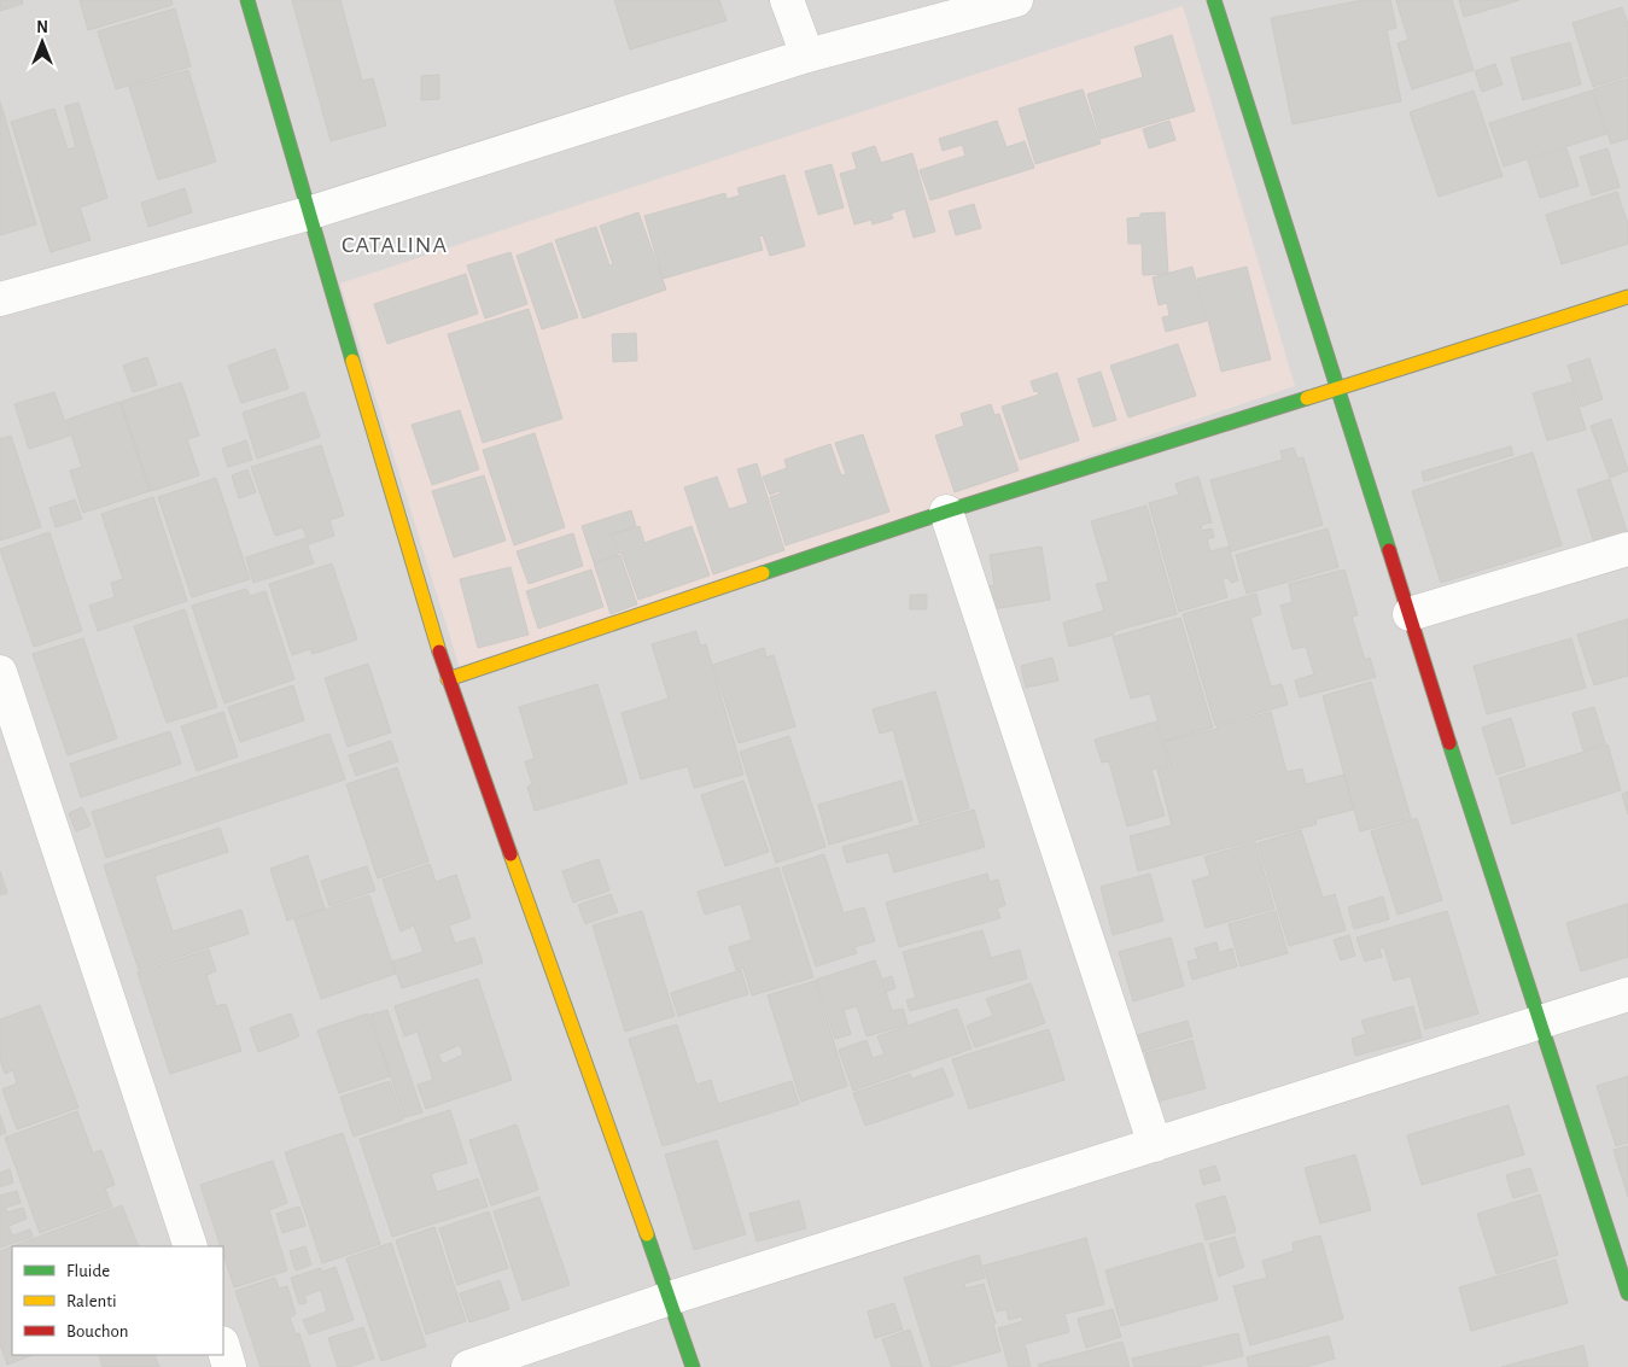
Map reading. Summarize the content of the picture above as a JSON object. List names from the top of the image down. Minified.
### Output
{"districts":["CATALINA"],"legend":["Fluide","Ralenti","Bouchon"],"north":"top"}
